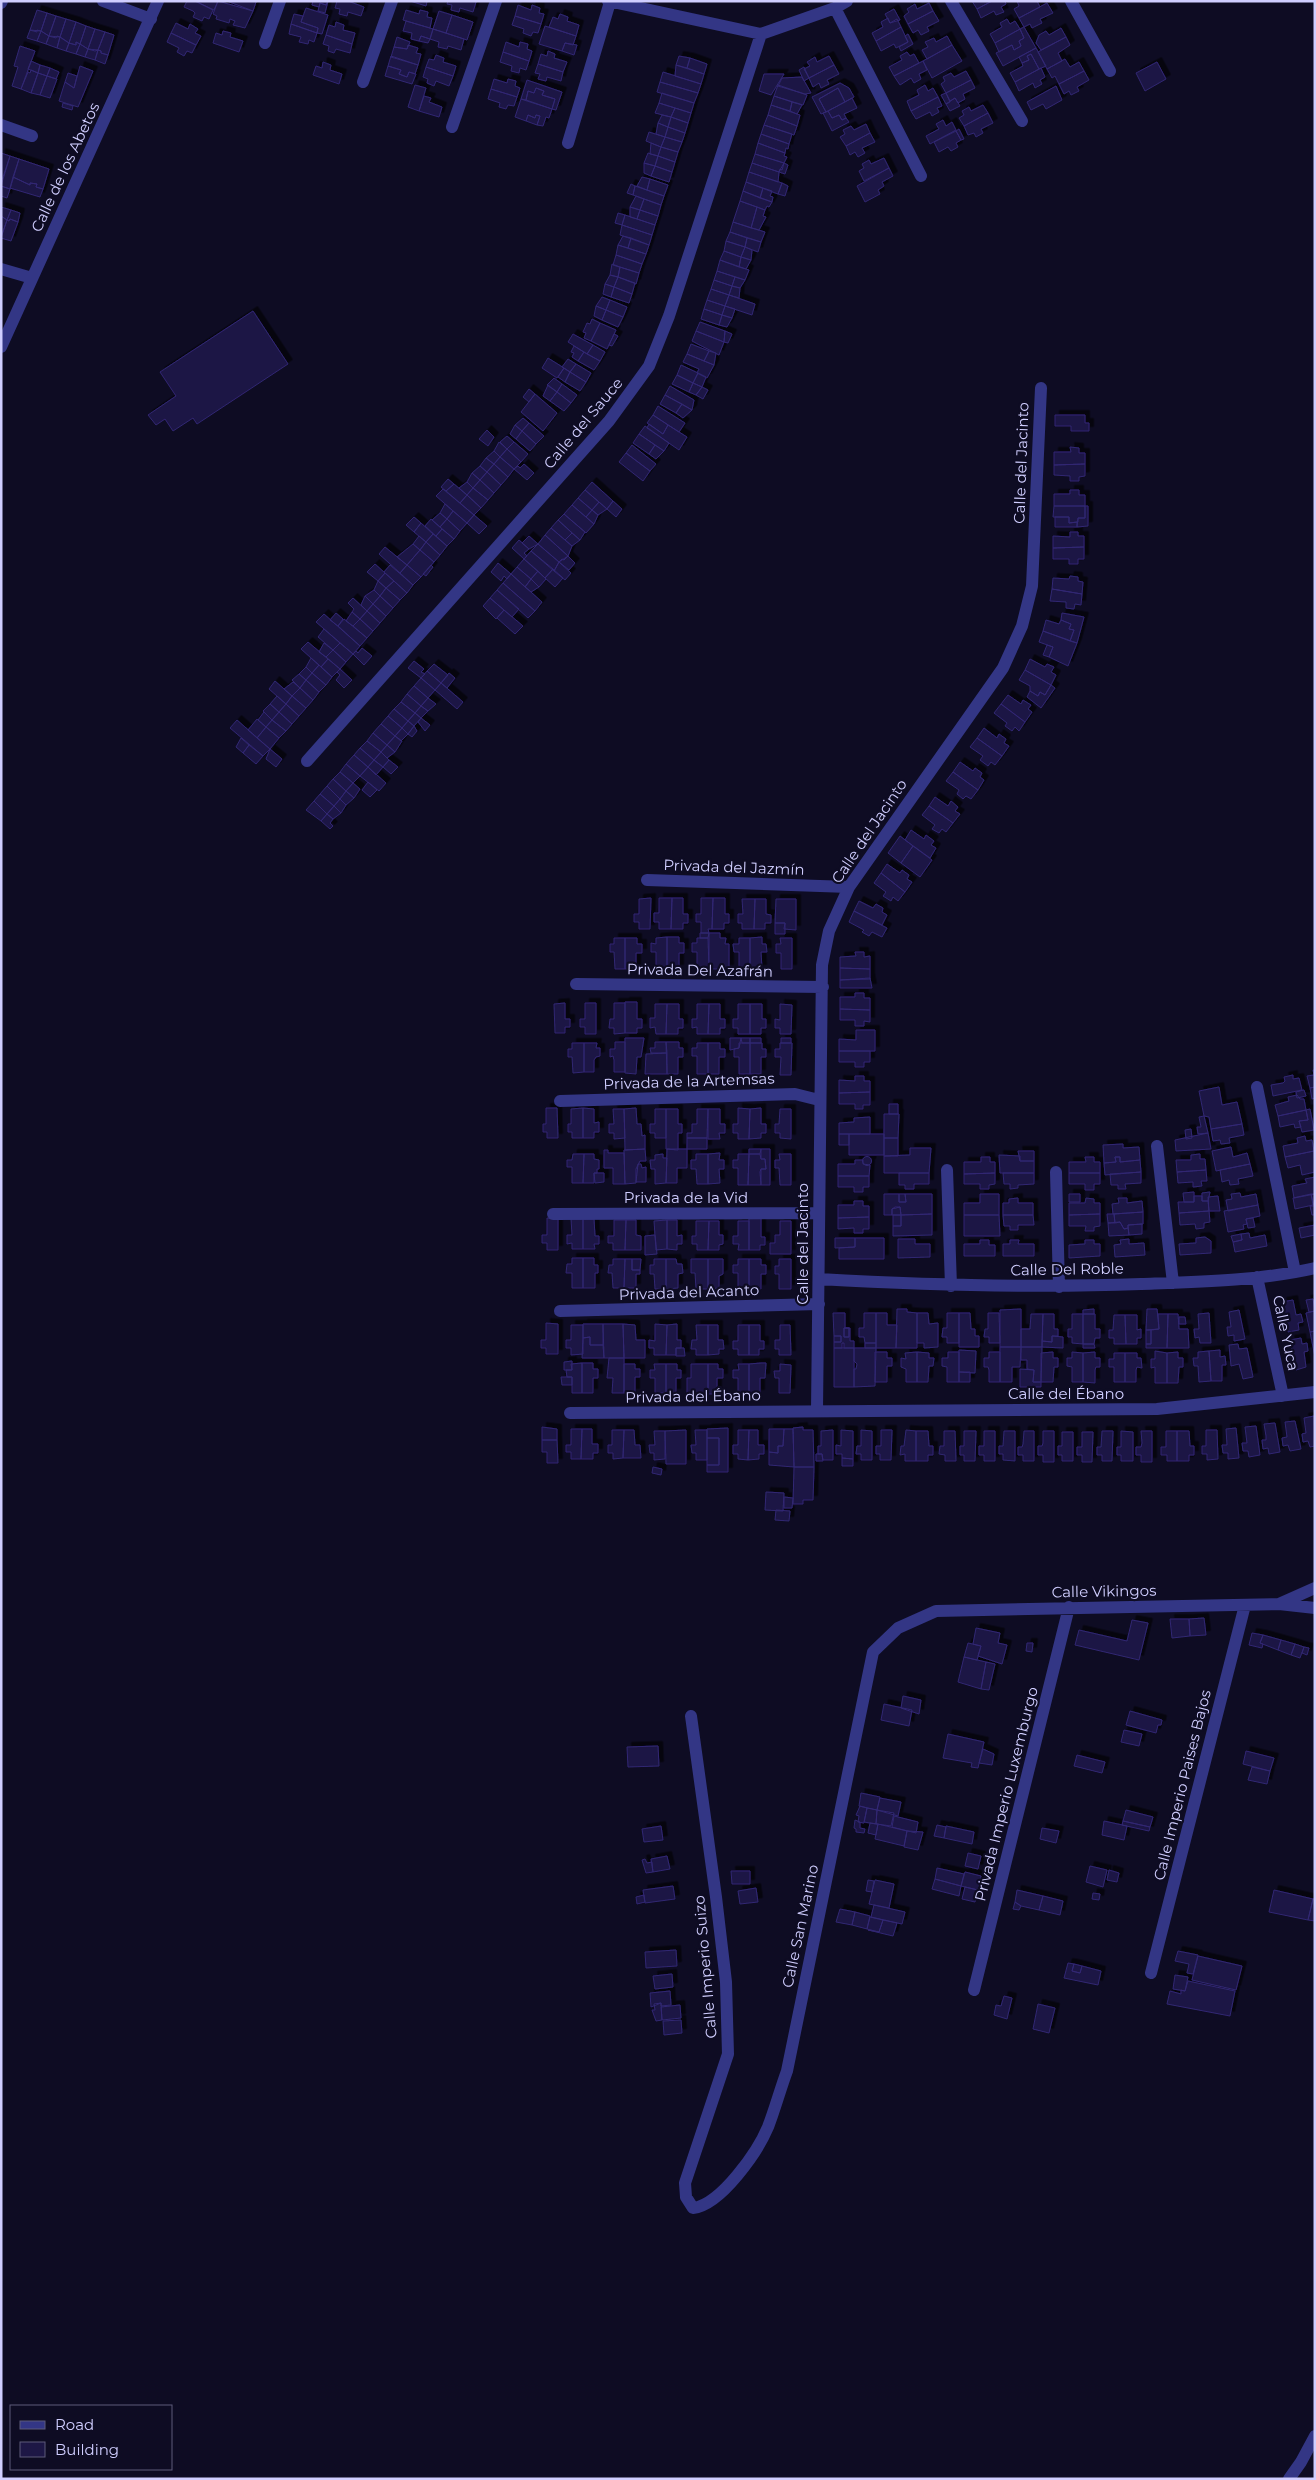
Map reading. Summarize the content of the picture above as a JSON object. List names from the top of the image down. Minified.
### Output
{"streets":{"street":["Calle de los Abetos","Calle del Sauce","Calle del Jacinto","Privada del Jazmín","Privada Del Azafrán","Privada de la Artemsas","Privada de la Vid","Calle Del Roble","Privada del Acanto","Calle Yuca","Calle del Ébano","Privada del Ébano","Calle Vikingos","Calle Imperio Paises Bajos","Privada Imperio Luxemburgo","Calle San Marino","Calle Imperio Suizo"]},"crossings":[["Calle del Jacinto","Privada del Jazmín"],["Calle del Jacinto","Privada Del Azafrán"],["Calle del Jacinto","Privada de la Artemsas"],["Calle del Jacinto","Privada de la Vid"],["Calle del Jacinto","Calle Del Roble"],["Calle del Jacinto","Privada del Acanto"],["Calle del Jacinto","Calle del Ébano"],["Calle del Jacinto","Privada del Ébano"],["Calle Del Roble","Calle Yuca"],["Calle Yuca","Calle del Ébano"],["Calle del Ébano","Privada del Ébano"],["Calle Vikingos","Calle Imperio Paises Bajos"],["Calle Vikingos","Privada Imperio Luxemburgo"],["Calle Vikingos","Calle San Marino"],["Calle San Marino","Calle Imperio Suizo"]],"legend":["Road","Building"]}
